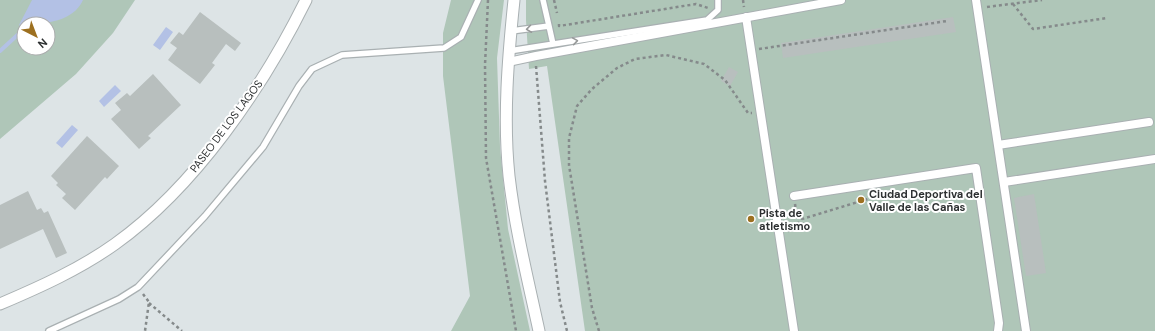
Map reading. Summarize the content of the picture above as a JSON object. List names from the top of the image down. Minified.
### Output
{"streets":{"street":["PASEO DE LOS LAGOS"]},"places":["Ciudad Deportiva del Valle de las Cañas","Pista de atletismo"],"north":"bottom right"}
